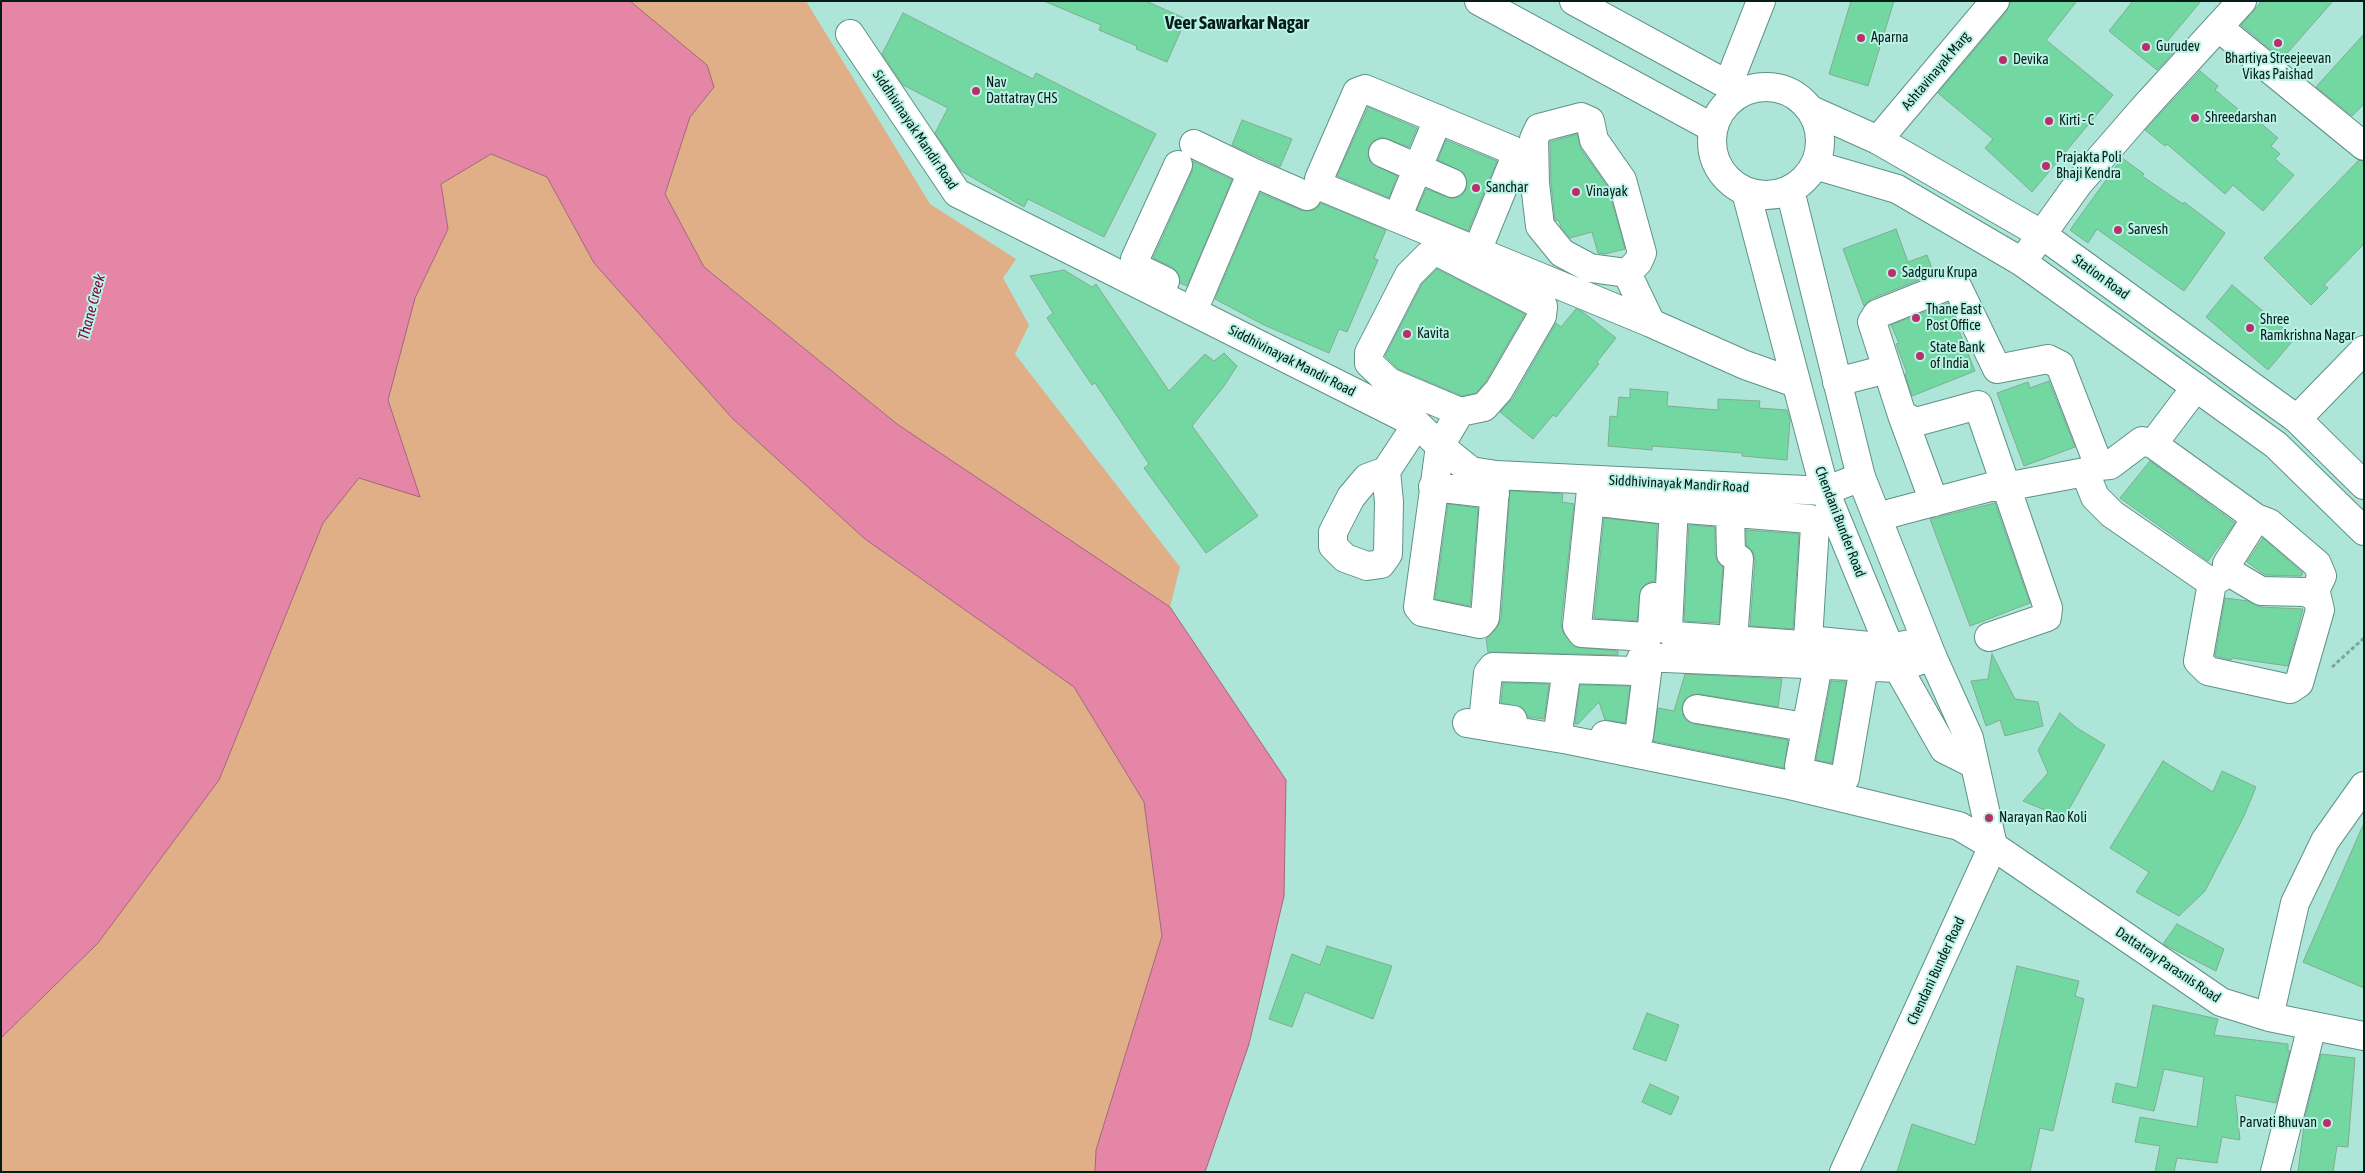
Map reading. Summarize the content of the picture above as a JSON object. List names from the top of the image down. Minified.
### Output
{"streets":{"street":["Ashtavinayak Marg","Siddhivinayak Mandir Road","Station Road","Chendani Bunder Road","Dattatray Parasnis Road"]},"crossings":[["Ashtavinayak Marg","Station Road"],["Siddhivinayak Mandir Road","Chendani Bunder Road"],["Station Road","Chendani Bunder Road"],["Chendani Bunder Road","Dattatray Parasnis Road"]],"districts":["Veer Sawarkar Nagar"],"water":["Thane Creek"],"places":["Aparna","Bhartiya Streejeevan Vikas Paishad","Gurudev","Devika","Nav Dattatray CHS","Shreedarshan","Kirti - C","Prajakta Poli Bhaji Kendra","Sanchar","Vinayak","Sarvesh","Sadguru Krupa","Thane East Post Office","Shree Ramkrishna Nagar","Kavita","State Bank of India","Narayan Rao Koli","Parvati Bhuvan"]}
